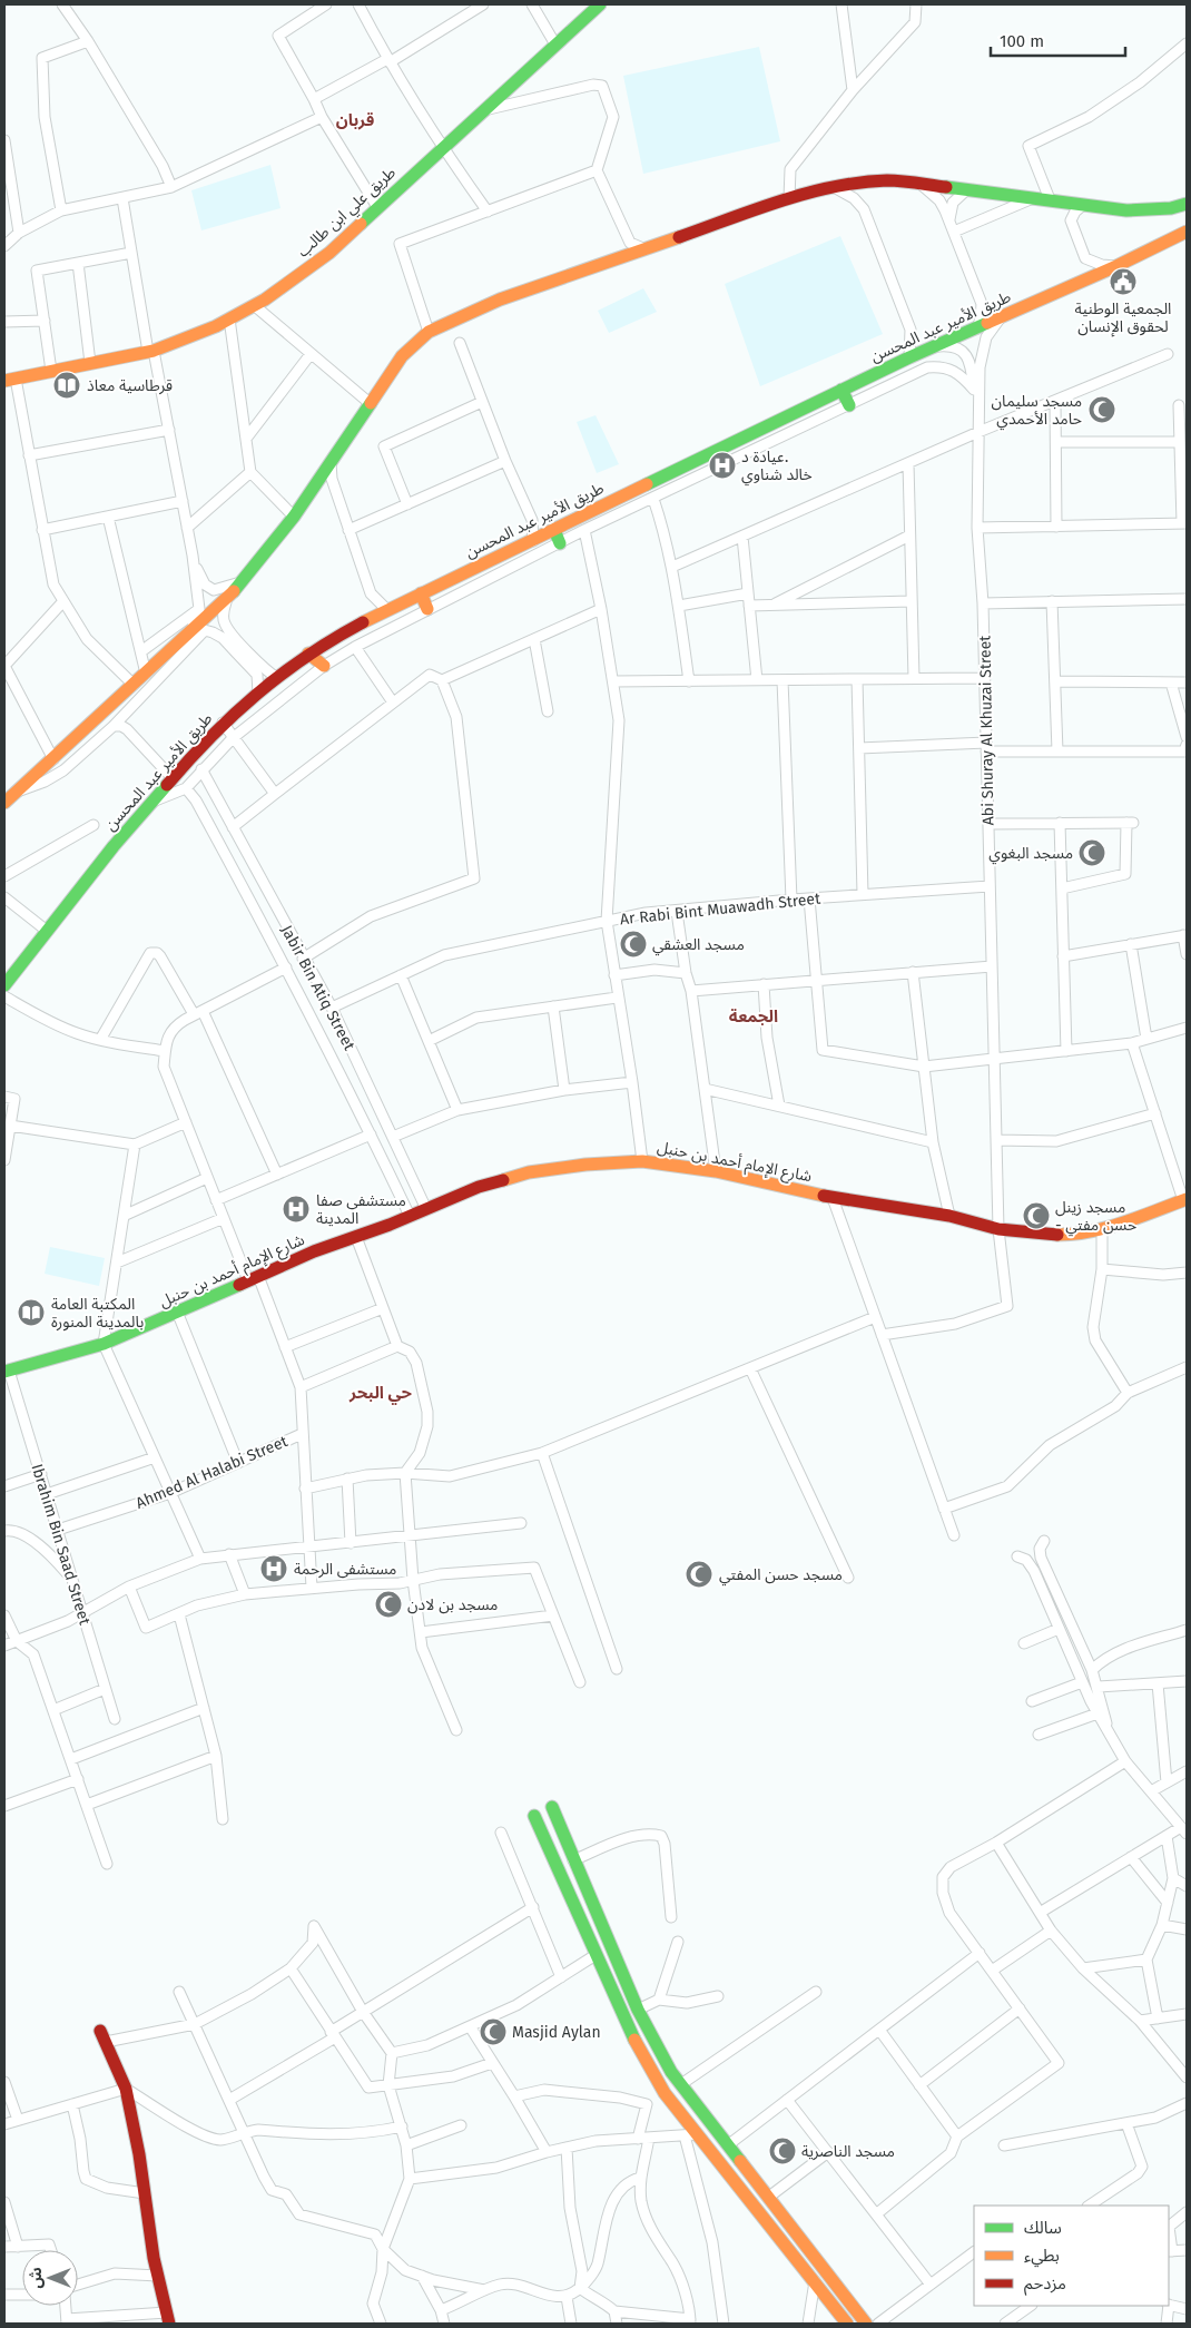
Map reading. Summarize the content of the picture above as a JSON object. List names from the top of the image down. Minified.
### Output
{"streets":{"main road":["طريق علي ابن طالب","طريق الأمير عبد المحسن","شارع الإمام أحمد بن حنبل"],"street":["Abi Shuray Al Khuzai Street","Ar Rabi Bint Muawadh Street","Jabir Bin Atiq Street","Ahmed Al Halabi Street","Ibrahim Bin Saad Street"]},"crossings":[["Abi Shuray Al Khuzai Street","Ar Rabi Bint Muawadh Street"],["Abi Shuray Al Khuzai Street","شارع الإمام أحمد بن حنبل"],["Ar Rabi Bint Muawadh Street","Jabir Bin Atiq Street"],["Jabir Bin Atiq Street","شارع الإمام أحمد بن حنبل"],["شارع الإمام أحمد بن حنبل","Ibrahim Bin Saad Street"],["Ahmed Al Halabi Street","Ibrahim Bin Saad Street"]],"districts":["قربان","الجمعة","حي البحر"],"places":{"public building":["الجمعية الوطنية لحقوق الإنسان"],"library":["قرطاسية معاذ","المكتبة العامة بالمدينة المنورة"],"mosque":["مسجد سليمان حامد الأحمدي","مسجد البغوي","مسجد العشقي","مسجد زينل - حسن مفتي","مسجد حسن المفتي","مسجد بن لادن","Masjid Aylan","مسجد الناصرية"],"hospital":["عيادة د. خالد شناوي","مستشفی صفا المدینة","مستشفى الرحمة"]},"legend":["سالك","بطيء","مزدحم"],"scale_bar":"100 m","north":"left"}
